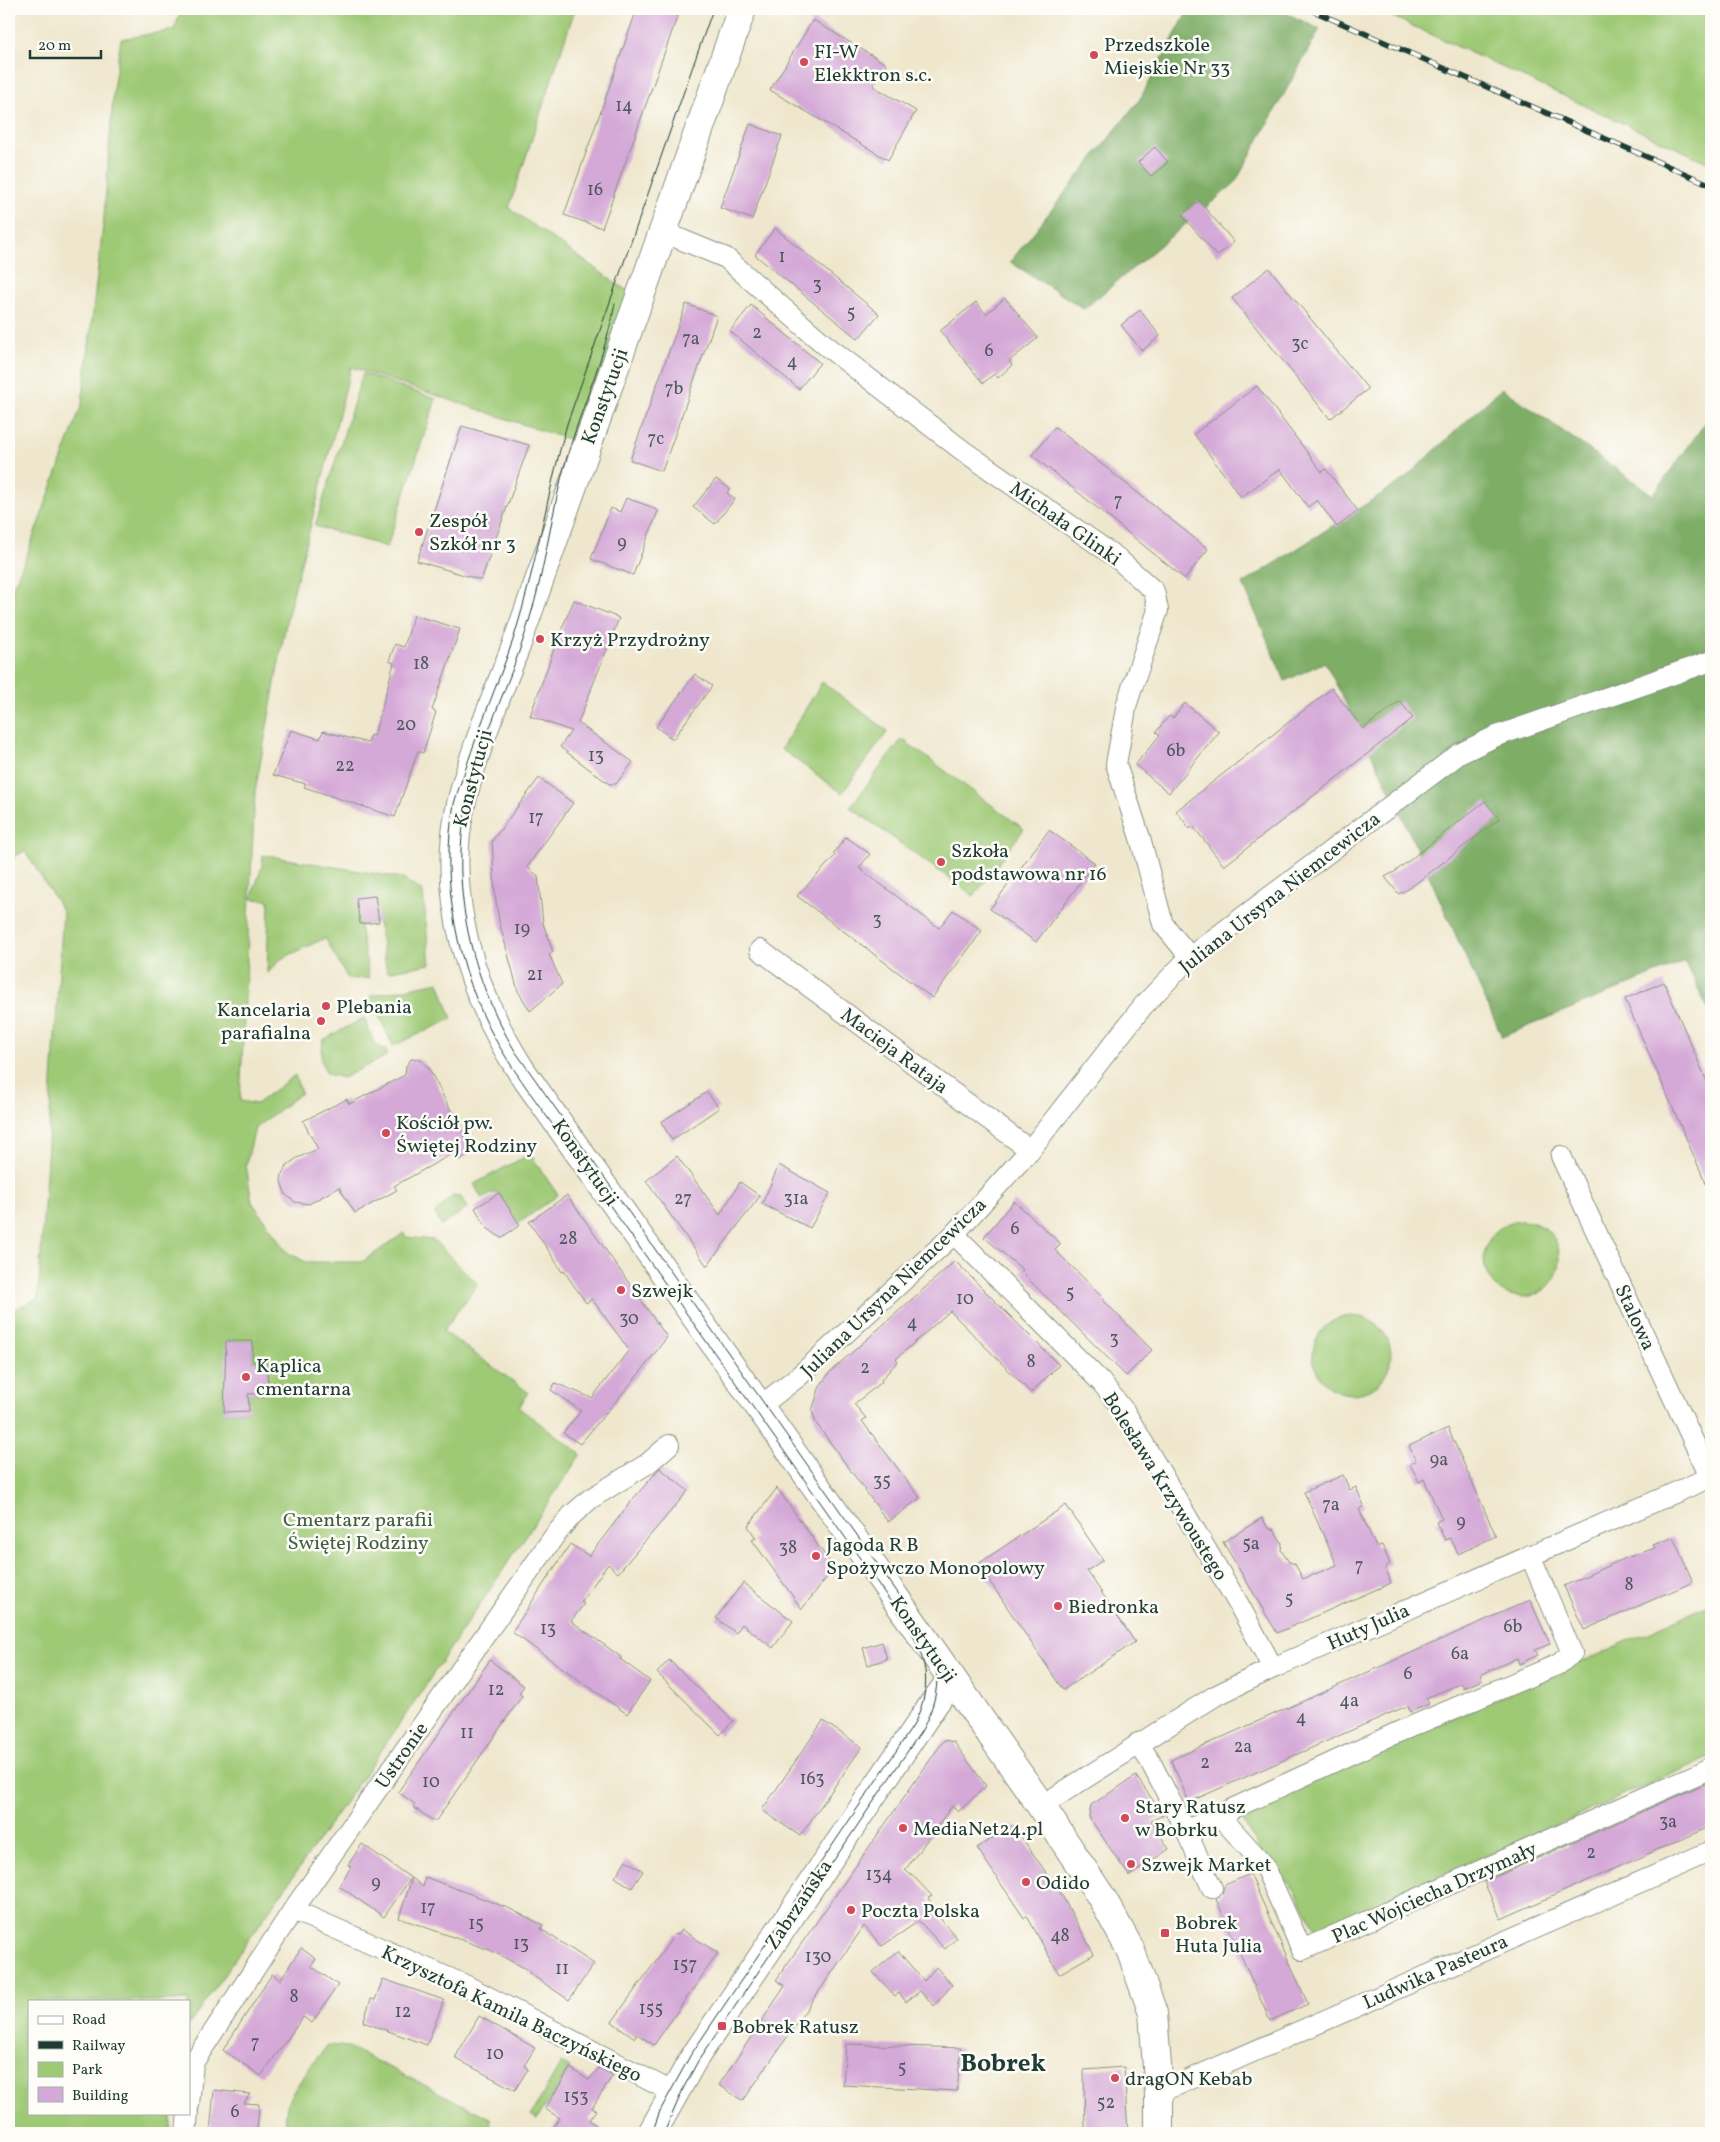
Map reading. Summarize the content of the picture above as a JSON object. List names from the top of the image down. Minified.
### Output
{"streets":{"street":["Konstytucji","Michała Glinki","Juliana Ursyna Niemcewicza","Macieja Rataja","Stalowa","Bolesława Krzywoustego","Huty Julia","Ustronie","Plac Wojciecha Drzymały","Zabrzańska","Ludwika Pasteura","Krzysztofa Kamila Baczyńskiego"]},"crossings":[["Konstytucji","Michała Glinki"],["Konstytucji","Juliana Ursyna Niemcewicza"],["Konstytucji","Huty Julia"],["Konstytucji","Zabrzańska"],["Konstytucji","Ludwika Pasteura"],["Michała Glinki","Juliana Ursyna Niemcewicza"],["Juliana Ursyna Niemcewicza","Macieja Rataja"],["Juliana Ursyna Niemcewicza","Bolesława Krzywoustego"],["Stalowa","Huty Julia"],["Bolesława Krzywoustego","Huty Julia"],["Ustronie","Krzysztofa Kamila Baczyńskiego"],["Zabrzańska","Krzysztofa Kamila Baczyńskiego"]],"districts":["Bobrek"],"parks":["Cmentarz parafii Świętej Rodziny"],"places":{"other":["Przedszkole Miejskie Nr 33","FI-W Elekktron s.c.","Zespół Szkół nr 3","Krzyż Przydrożny","Szkoła podstawowa nr 16","Plebania","Kancelaria parafialna","Kościół pw. Świętej Rodziny","Szwejk","Kaplica cmentarna","Jagoda R B Spożywczo Monopolowy","Biedronka","Stary Ratusz w Bobrku","MediaNet24.pl","Szwejk Market","Odido","Poczta Polska","dragON Kebab"],"transit":["Bobrek Huta Julia","Bobrek Ratusz"]},"house_numbers":["14","16","1","3","5","2","7a","3c","6","4","7b","7c","7","9","18","20","6b","13","22","17","3","19","21","27","31a","6","28","5","10","30","4","3","8","2","9a","35","7a","9","5a","38","7","8","5","6b","13","6a","6","12","4a","4","11","2a","2","163","10","3a","2","134","9","17","15","48","13","130","157","11","8","155","12","7","10","5","153","52","6"],"legend":["Road","Railway","Park","Building"],"scale_bar":"20 m"}
